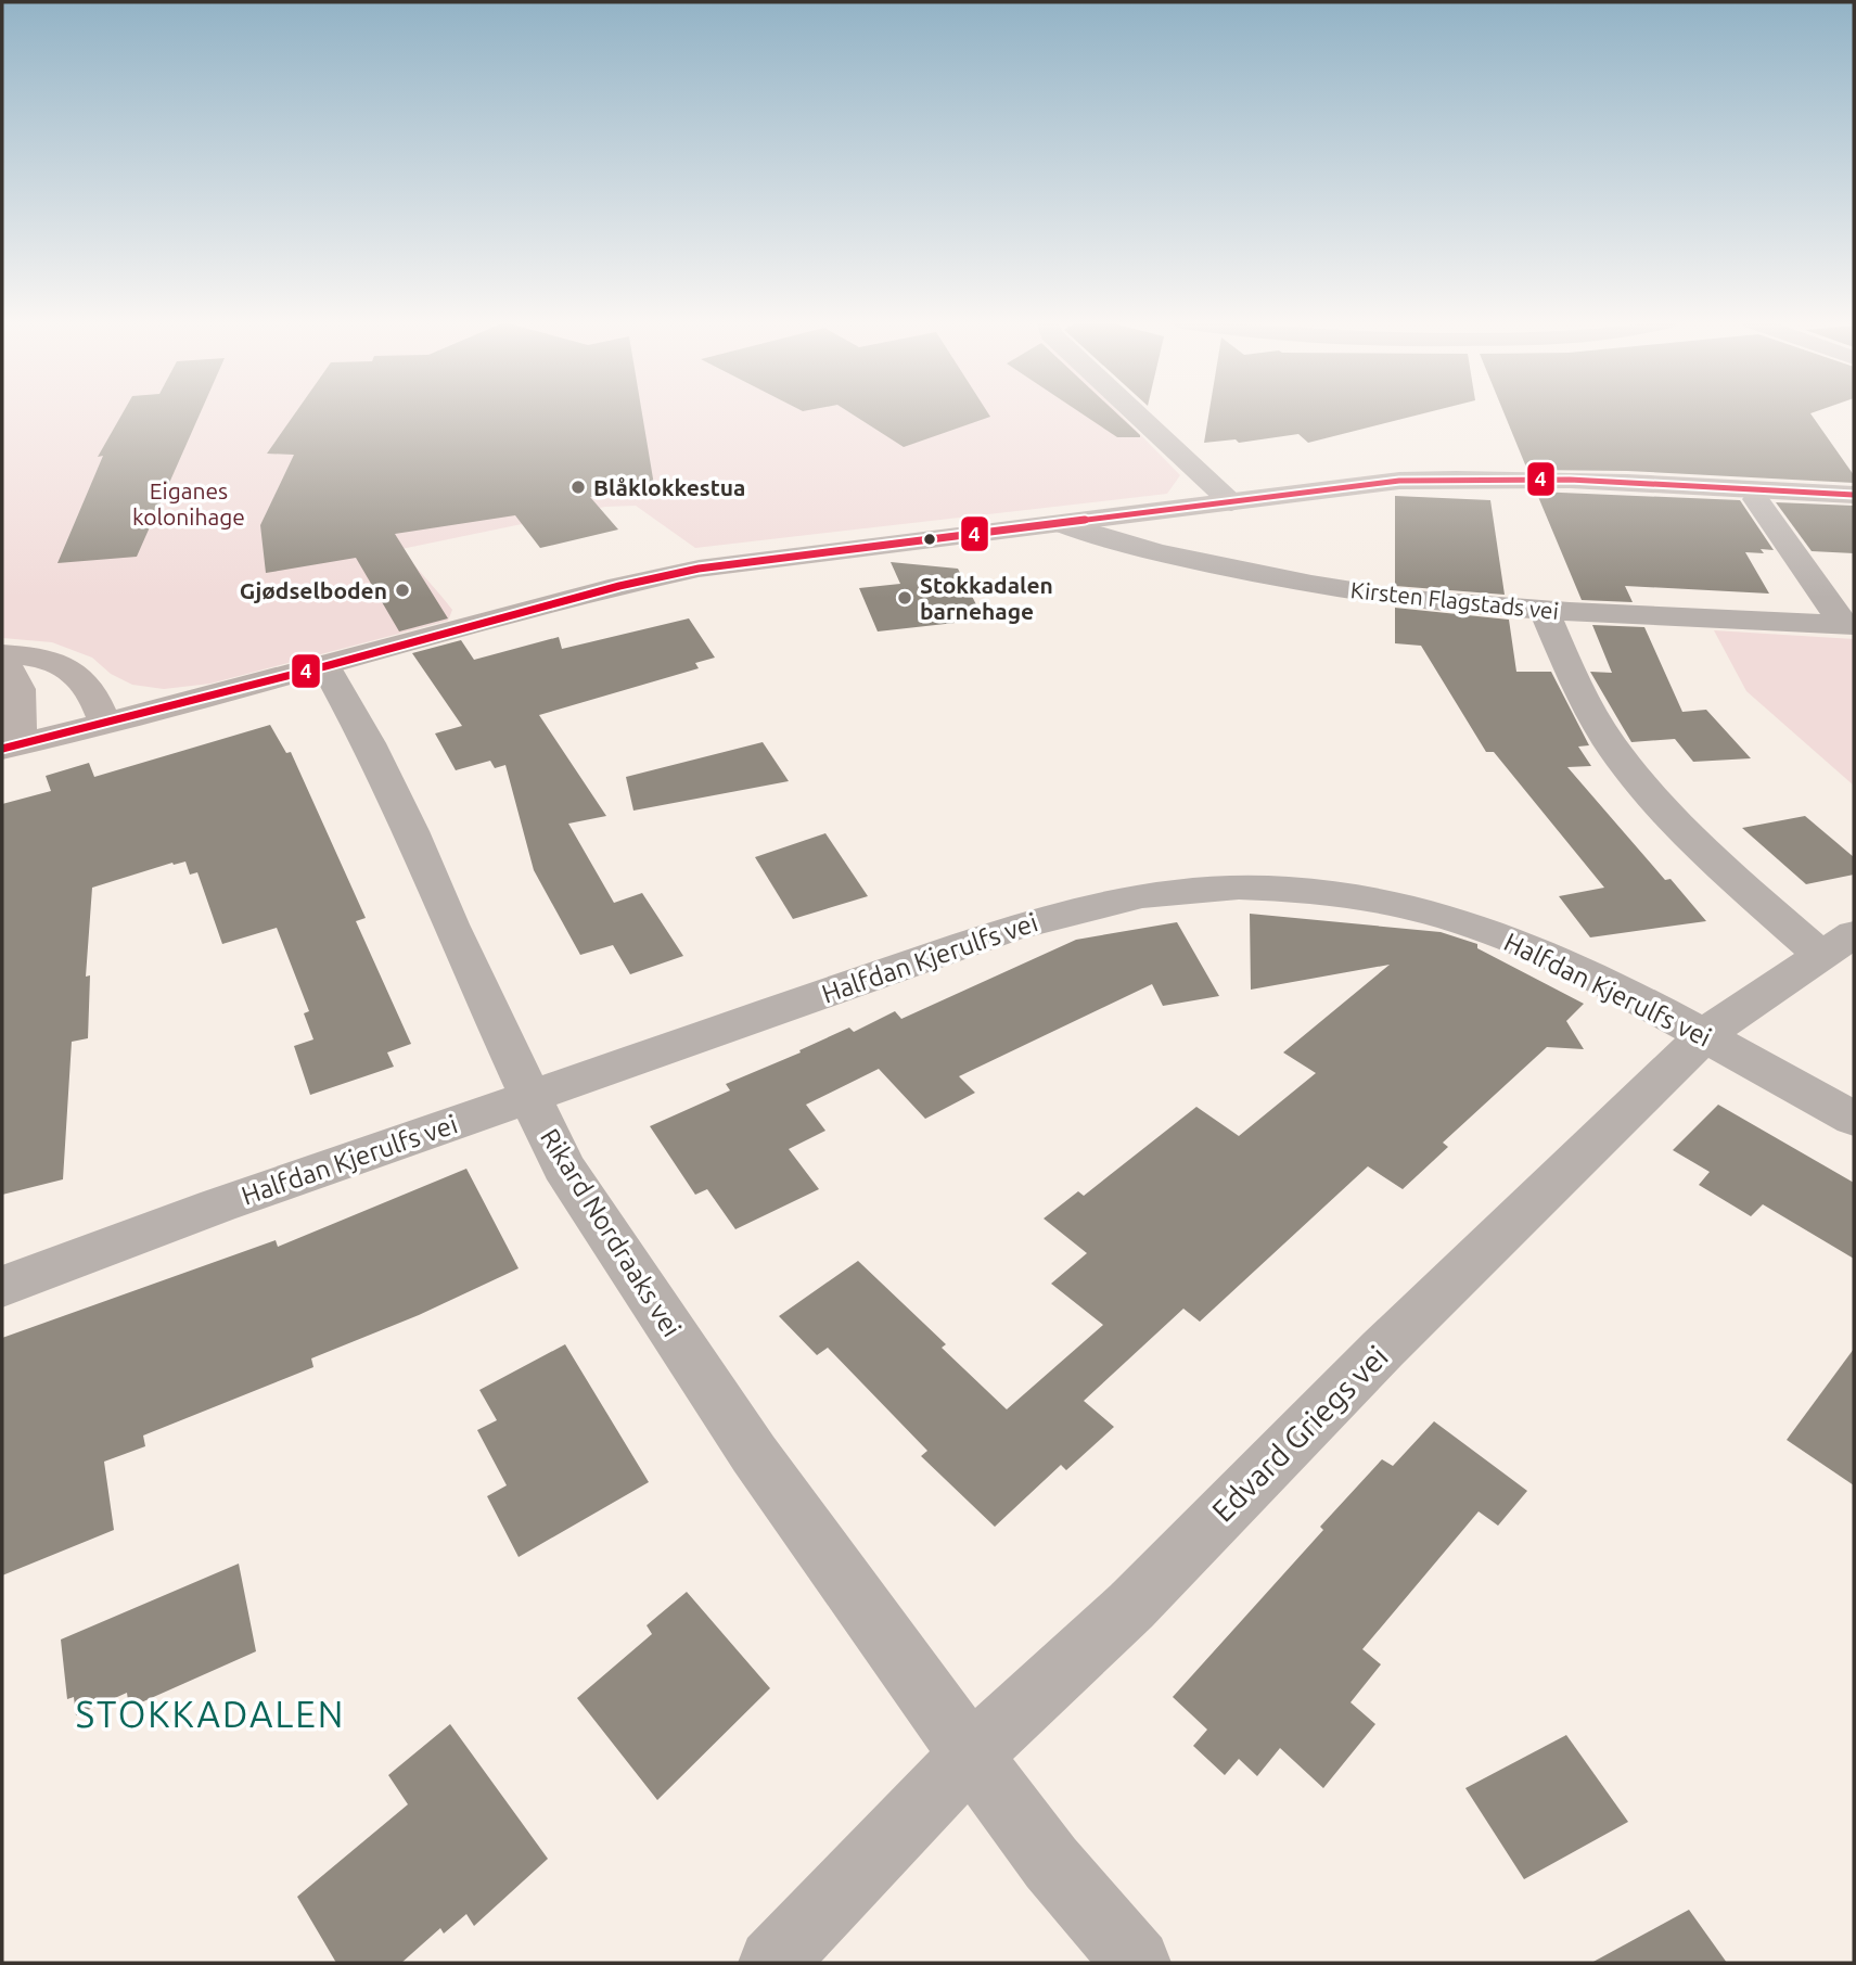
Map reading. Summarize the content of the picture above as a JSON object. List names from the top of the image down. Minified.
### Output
{"streets":{"street":["Kirsten Flagstads vei","Halfdan Kjerulfs vei","Rikard Nordraaks vei","Edvard Griegs vei"]},"crossings":[["Halfdan Kjerulfs vei","Rikard Nordraaks vei"],["Halfdan Kjerulfs vei","Edvard Griegs vei"],["Rikard Nordraaks vei","Edvard Griegs vei"]],"districts":["STOKKADALEN"],"parks":["Eiganes kolonihage"],"places":["Blåklokkestua","Gjødselboden","Stokkadalen barnehage"],"lines":["transit line 4"]}
